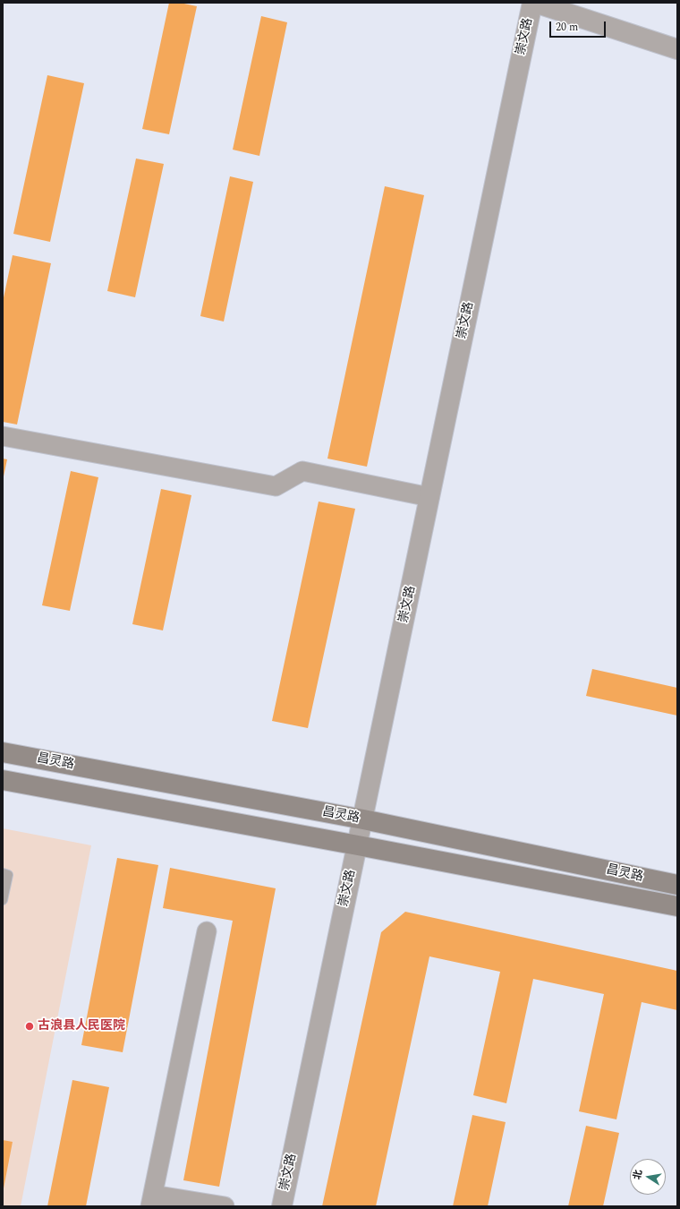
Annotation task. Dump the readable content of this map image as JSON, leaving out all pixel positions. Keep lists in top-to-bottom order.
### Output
{
  "streets": {
    "main road": ["昌灵路"],
    "street": ["崇文路"]
  },
  "crossings": [
    ["崇文路", "昌灵路"]
  ],
  "places": ["古浪县人民医院"],
  "scale_bar": "20 m",
  "north": "left"
}
